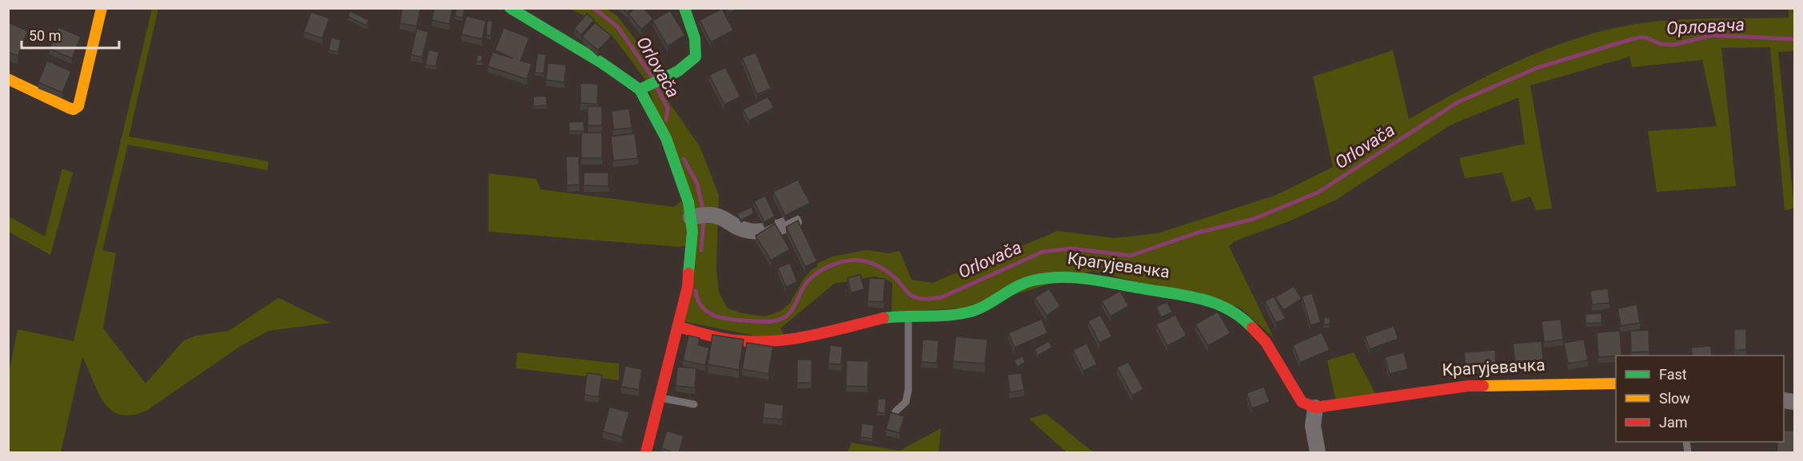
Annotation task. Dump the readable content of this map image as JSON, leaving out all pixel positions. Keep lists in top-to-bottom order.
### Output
{
  "streets": {
    "street": ["Крагујевачка"]
  },
  "water": ["Орловача", "Orlovača"],
  "legend": ["Fast", "Slow", "Jam"],
  "scale_bar": "50 m"
}
